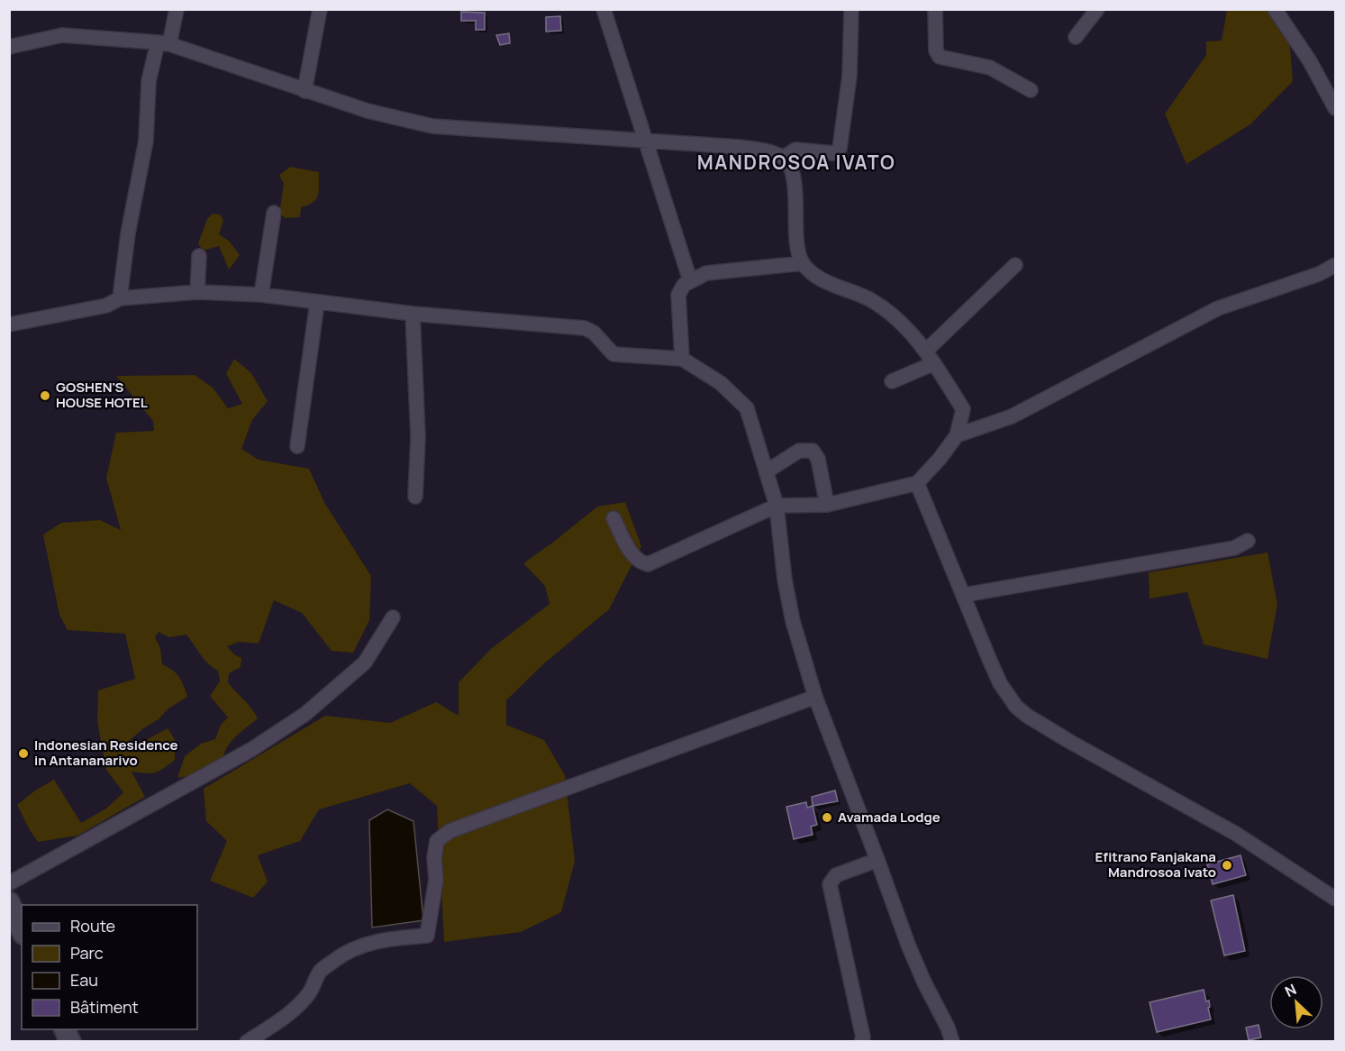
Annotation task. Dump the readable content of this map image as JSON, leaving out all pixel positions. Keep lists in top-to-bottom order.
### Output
{
  "districts": ["MANDROSOA IVATO"],
  "places": [
    "GOSHEN'S HOUSE HOTEL",
    "Indonesian Residence in Antananarivo",
    "Avamada Lodge",
    "Efitrano Fanjakana Mandrosoa Ivato"
  ],
  "legend": [
    "Route",
    "Parc",
    "Eau",
    "Bâtiment"
  ],
  "north": "top left"
}
